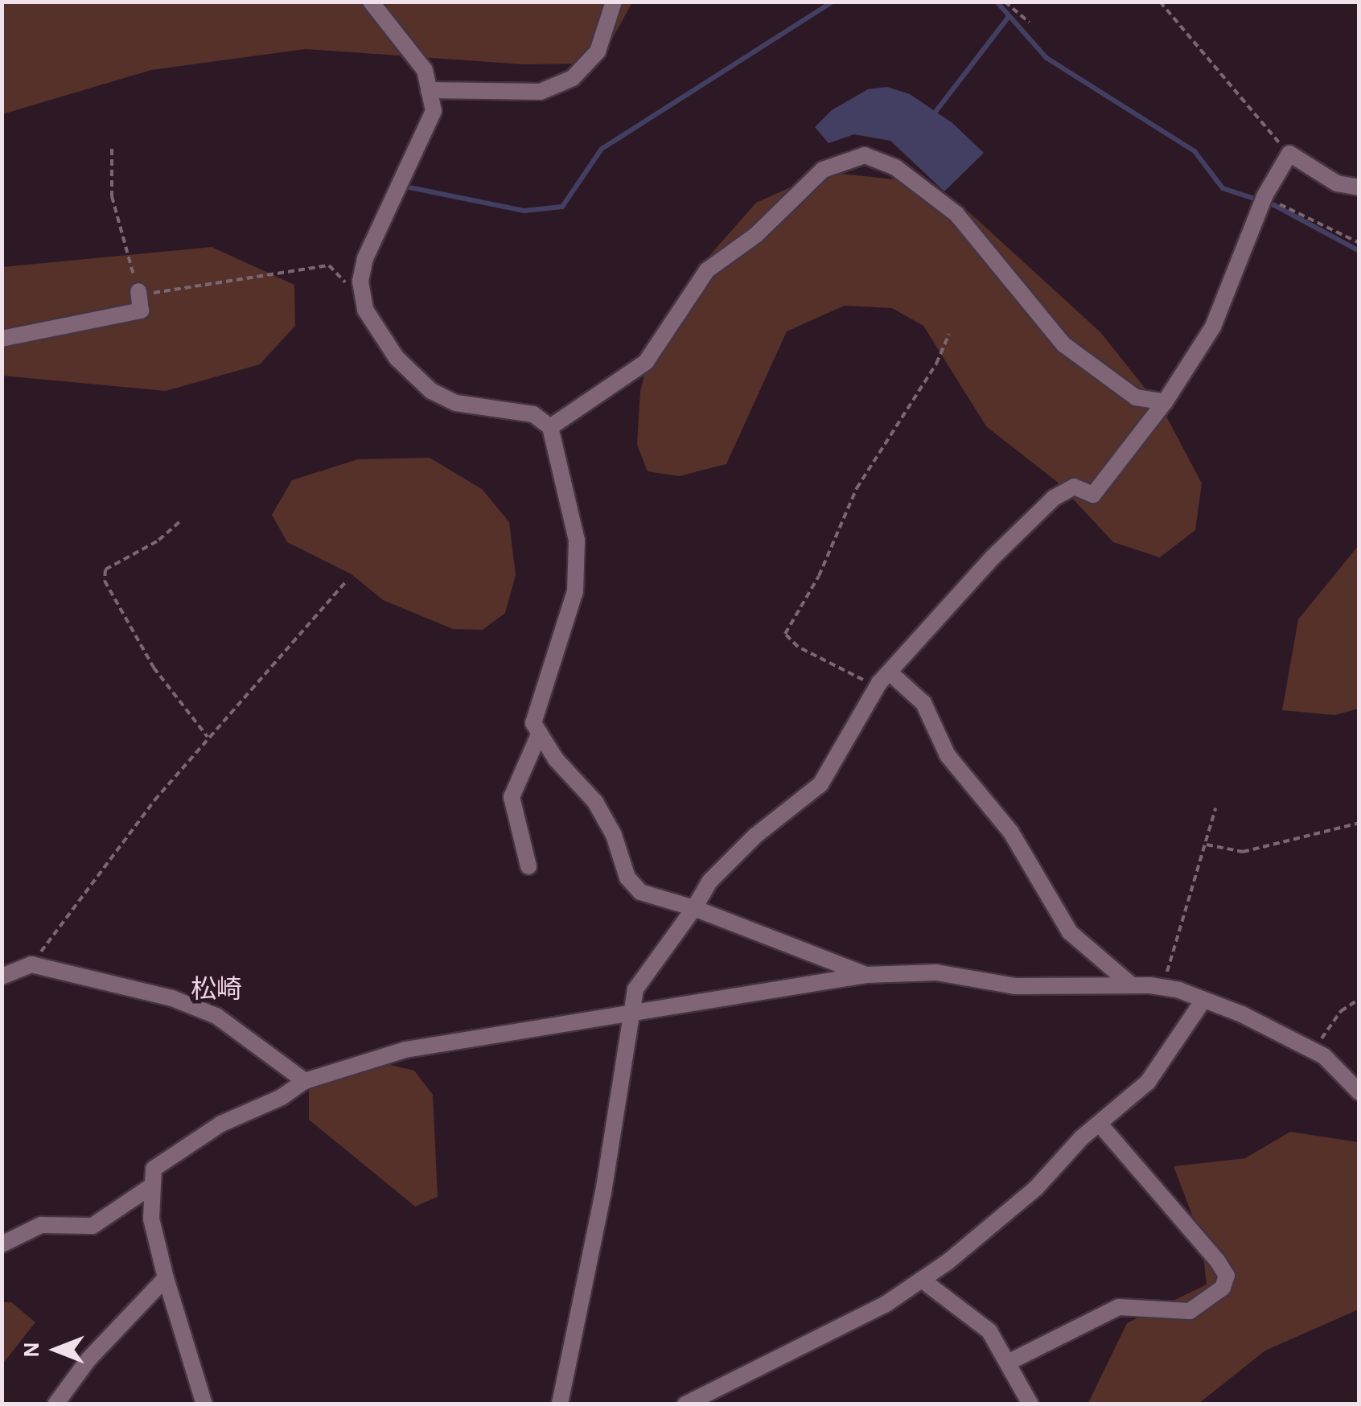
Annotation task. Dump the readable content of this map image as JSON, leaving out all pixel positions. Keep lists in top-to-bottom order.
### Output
{
  "districts": ["松崎"],
  "north": "left"
}
